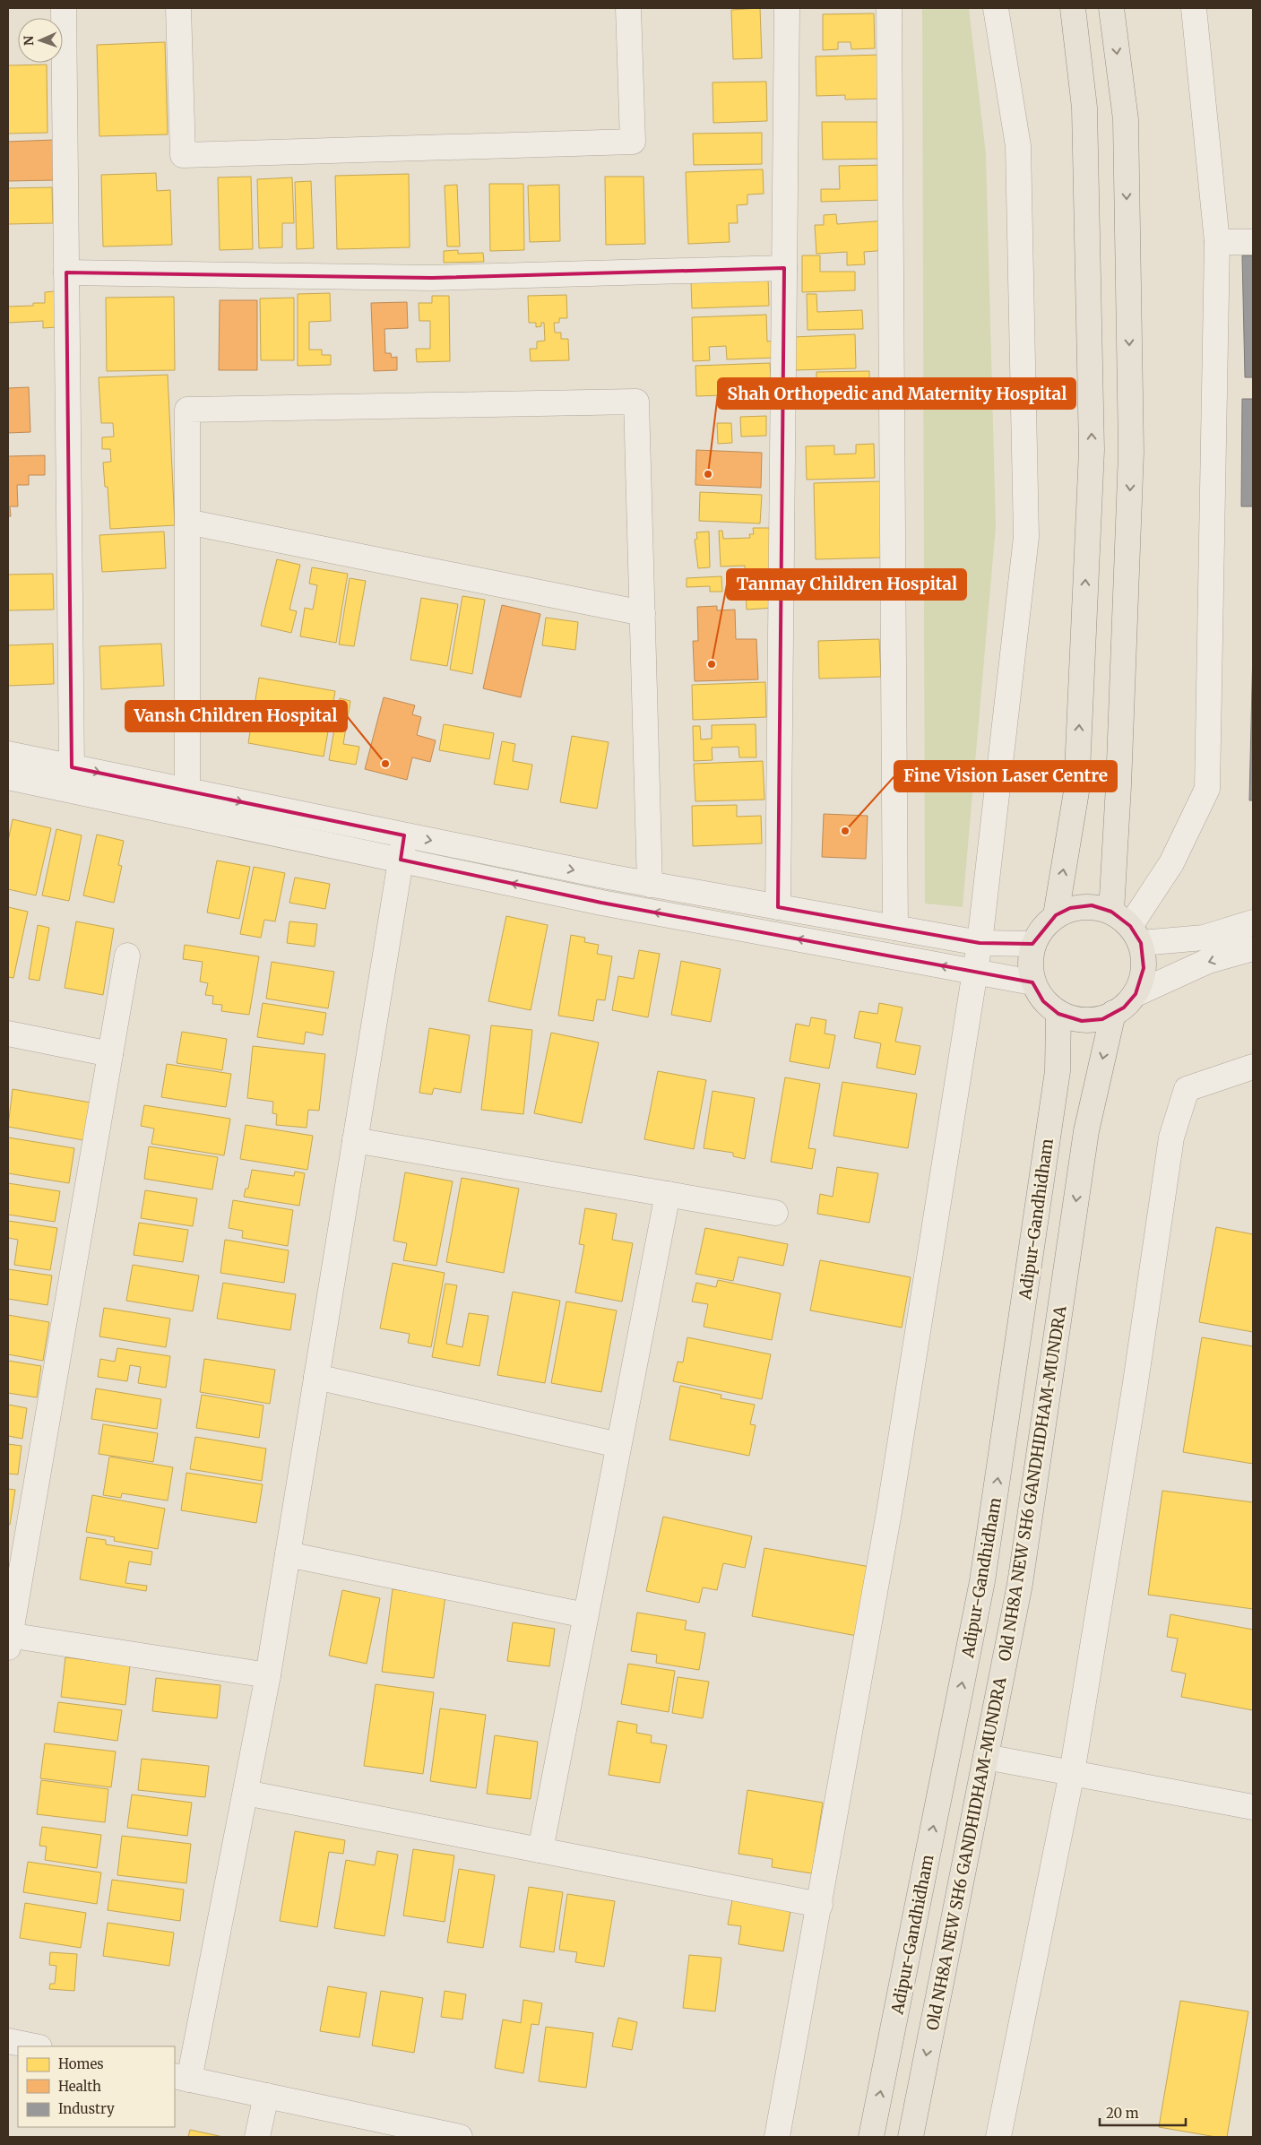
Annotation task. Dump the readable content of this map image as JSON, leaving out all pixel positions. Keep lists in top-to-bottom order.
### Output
{
  "streets": {
    "main road": ["Adipur-Gandhidham", "Old NH8A NEW SH6 GANDHIDHAM-MUNDRA"]
  },
  "crossings": [
    ["Adipur-Gandhidham", "Old NH8A NEW SH6 GANDHIDHAM-MUNDRA"]
  ],
  "one_way": ["Adipur-Gandhidham", "Old NH8A NEW SH6 GANDHIDHAM-MUNDRA"],
  "places": [
    "Shah Orthopedic and Maternity Hospital",
    "Tanmay Children Hospital",
    "Vansh Children Hospital",
    "Fine Vision Laser Centre"
  ],
  "legend": ["Homes", "Health", "Industry"],
  "scale_bar": "20 m",
  "north": "left"
}
